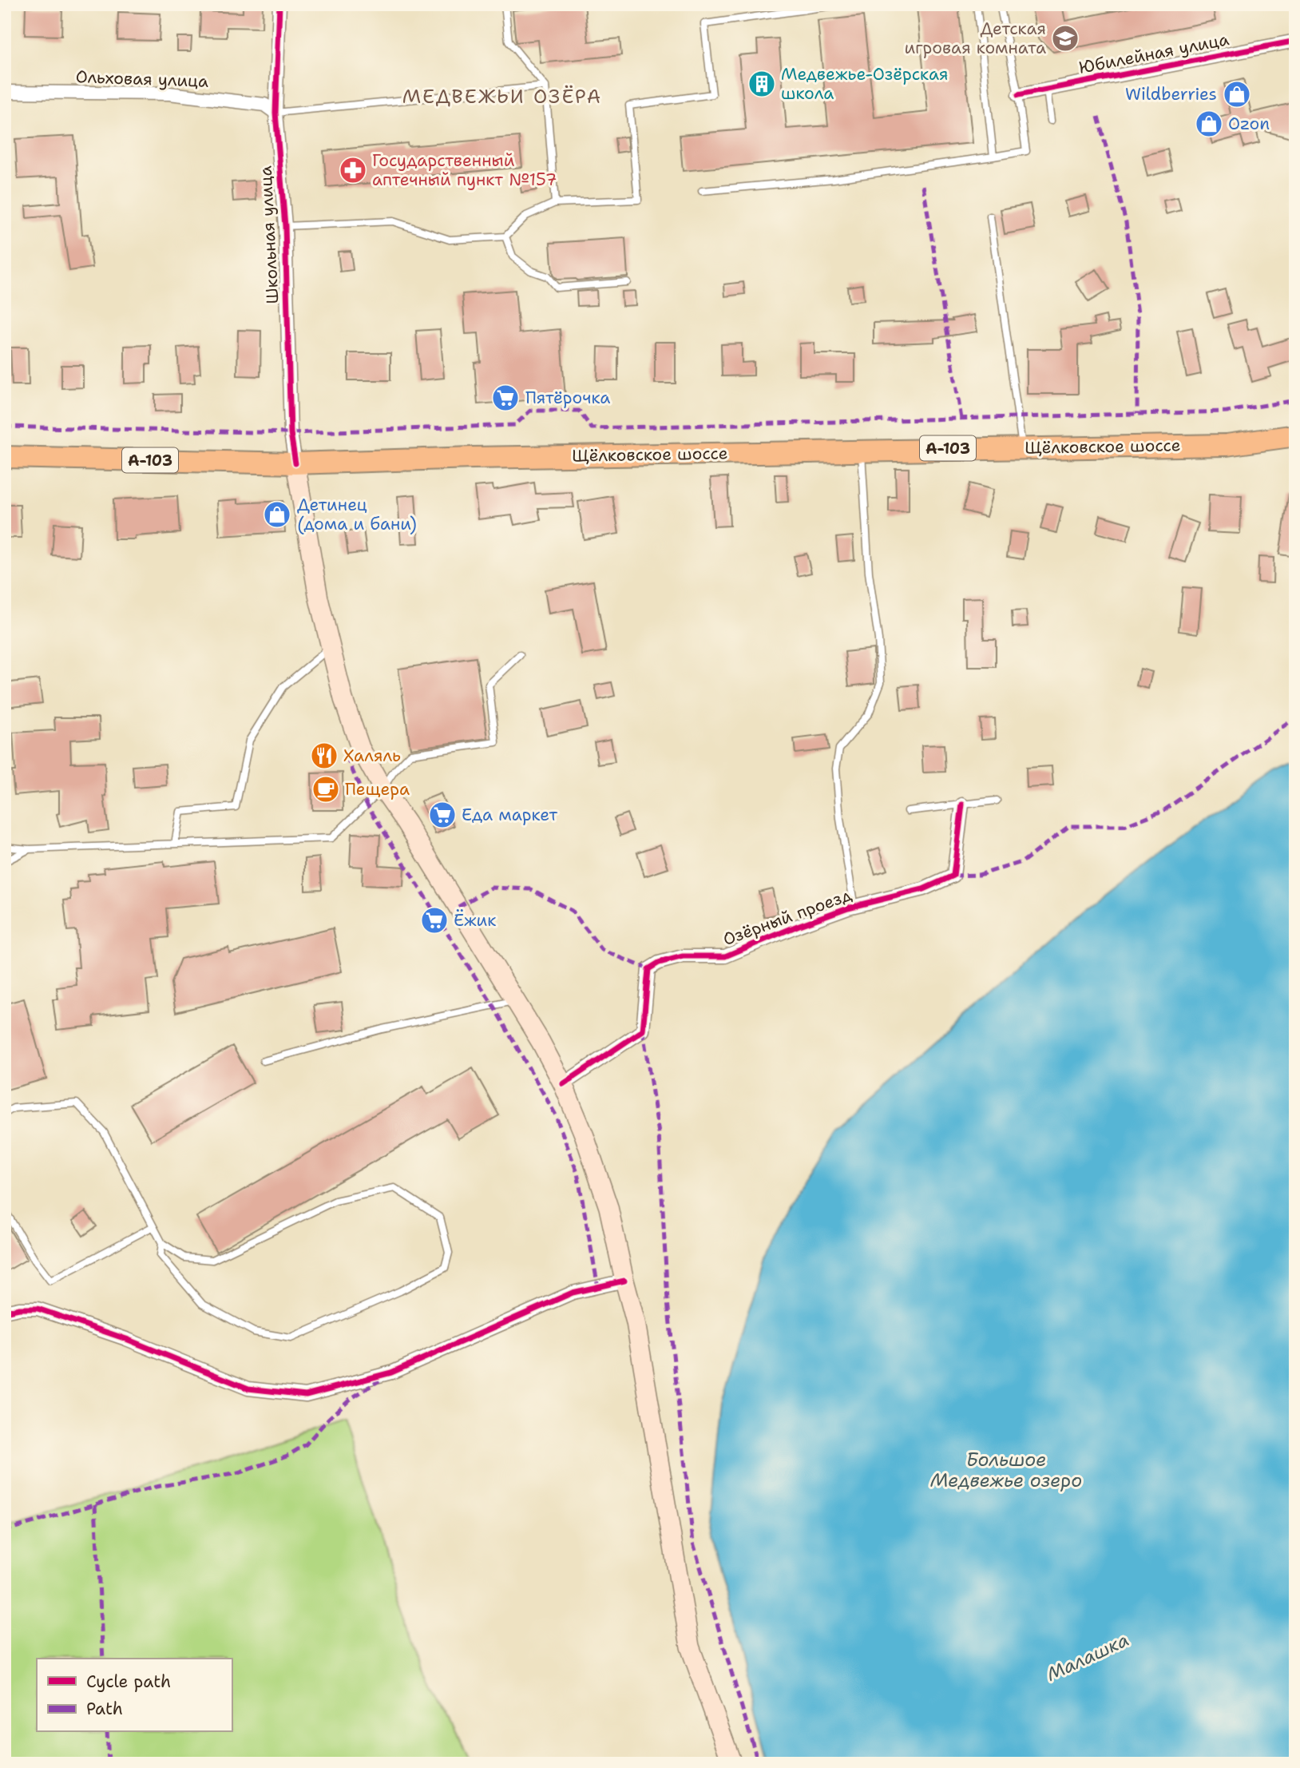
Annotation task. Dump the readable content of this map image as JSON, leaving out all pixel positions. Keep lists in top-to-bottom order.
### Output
{
  "streets": {
    "main road": ["Щёлковское шоссе", "А-103"],
    "street": [
      "Юбилейная улица",
      "Ольховая улица",
      "Школьная улица",
      "Озёрный проезд"
    ]
  },
  "crossings": [
    ["Ольховая улица", "Школьная улица"],
    ["Школьная улица", "Щёлковское шоссе"]
  ],
  "districts": ["МЕДВЕЖЬИ ОЗЁРА"],
  "water": ["Большое Медвежье озеро", "Малашка"],
  "places": {
    "school or university": ["Детская игровая комната"],
    "building": ["Медвежье-Озёрская школа"],
    "shop": ["Wildberries", "Ozon", "Детинец (дома и бани)"],
    "pharmacy": ["Государственный аптечный пункт №157"],
    "supermarket": ["Пятёрочка", "Еда маркет", "Ёжик"],
    "restaurant": ["Халяль"],
    "cafe": ["Пещера"]
  },
  "legend": ["Cycle path", "Path"]
}
